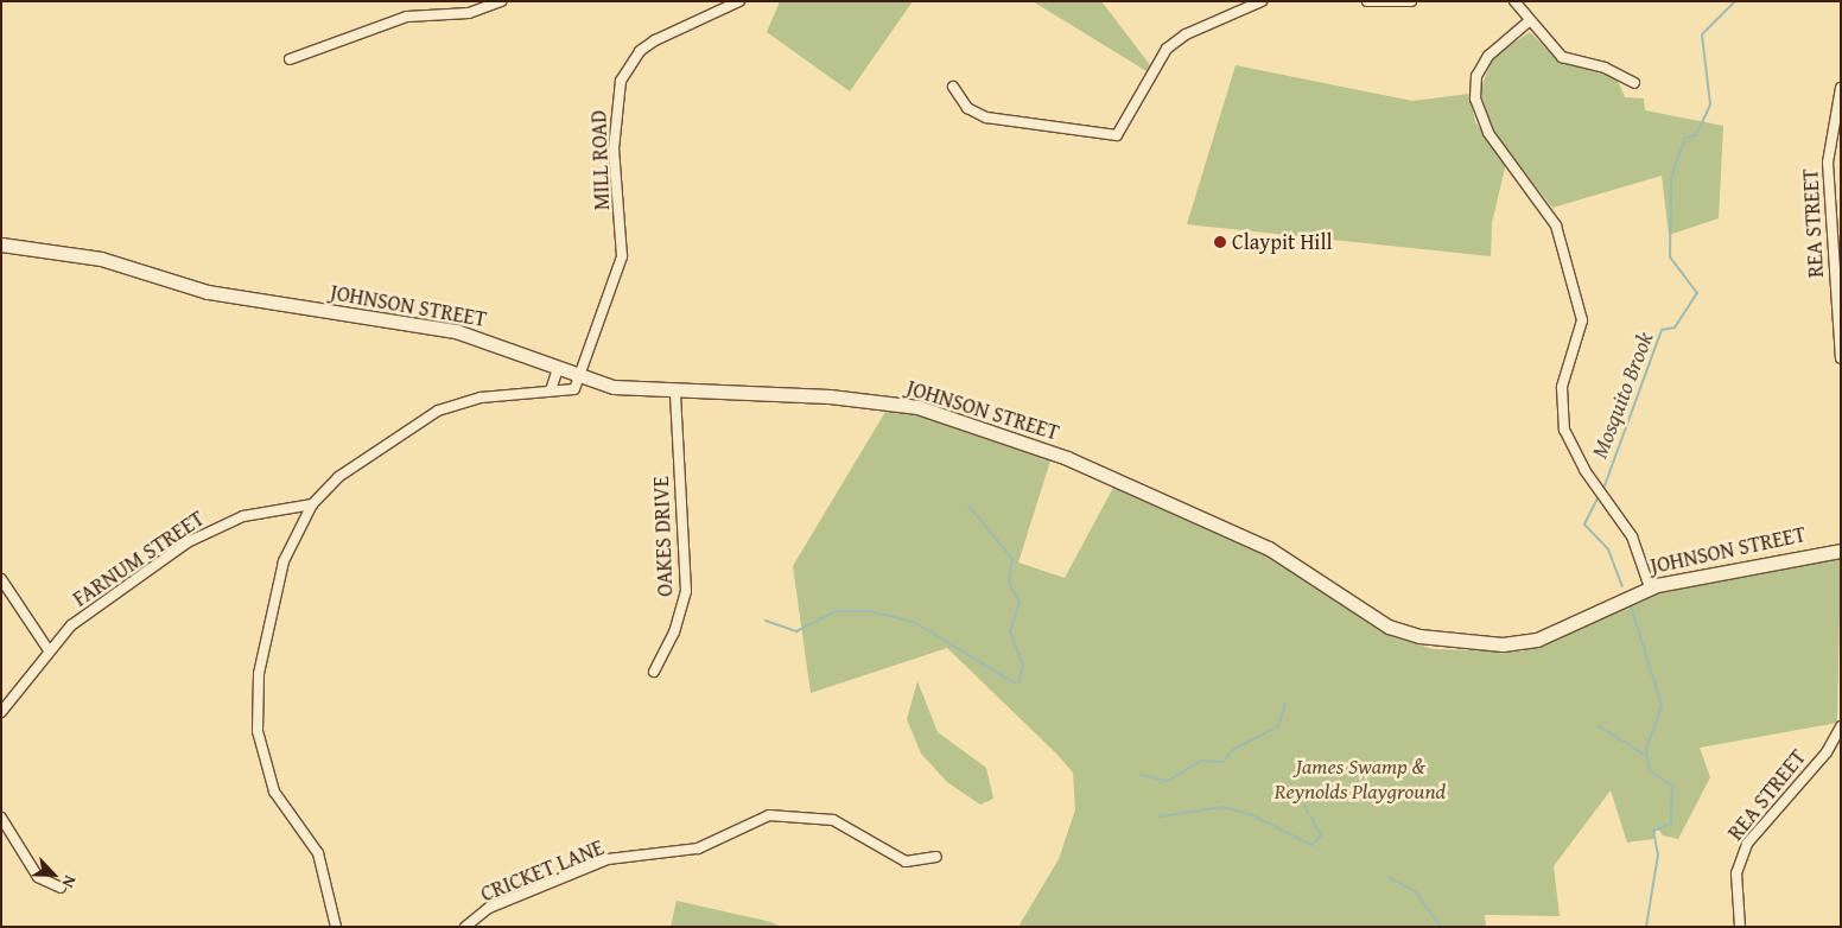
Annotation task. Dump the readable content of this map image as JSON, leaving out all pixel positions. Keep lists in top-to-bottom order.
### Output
{
  "streets": {
    "street": [
      "MILL ROAD",
      "REA STREET",
      "JOHNSON STREET",
      "OAKES DRIVE",
      "FARNUM STREET",
      "CRICKET LANE"
    ]
  },
  "crossings": [
    ["MILL ROAD", "JOHNSON STREET"],
    ["JOHNSON STREET", "OAKES DRIVE"]
  ],
  "water": ["Mosquito Brook"],
  "parks": ["James Swamp & Reynolds Playground"],
  "places": ["Claypit Hill"],
  "north": "bottom right"
}
